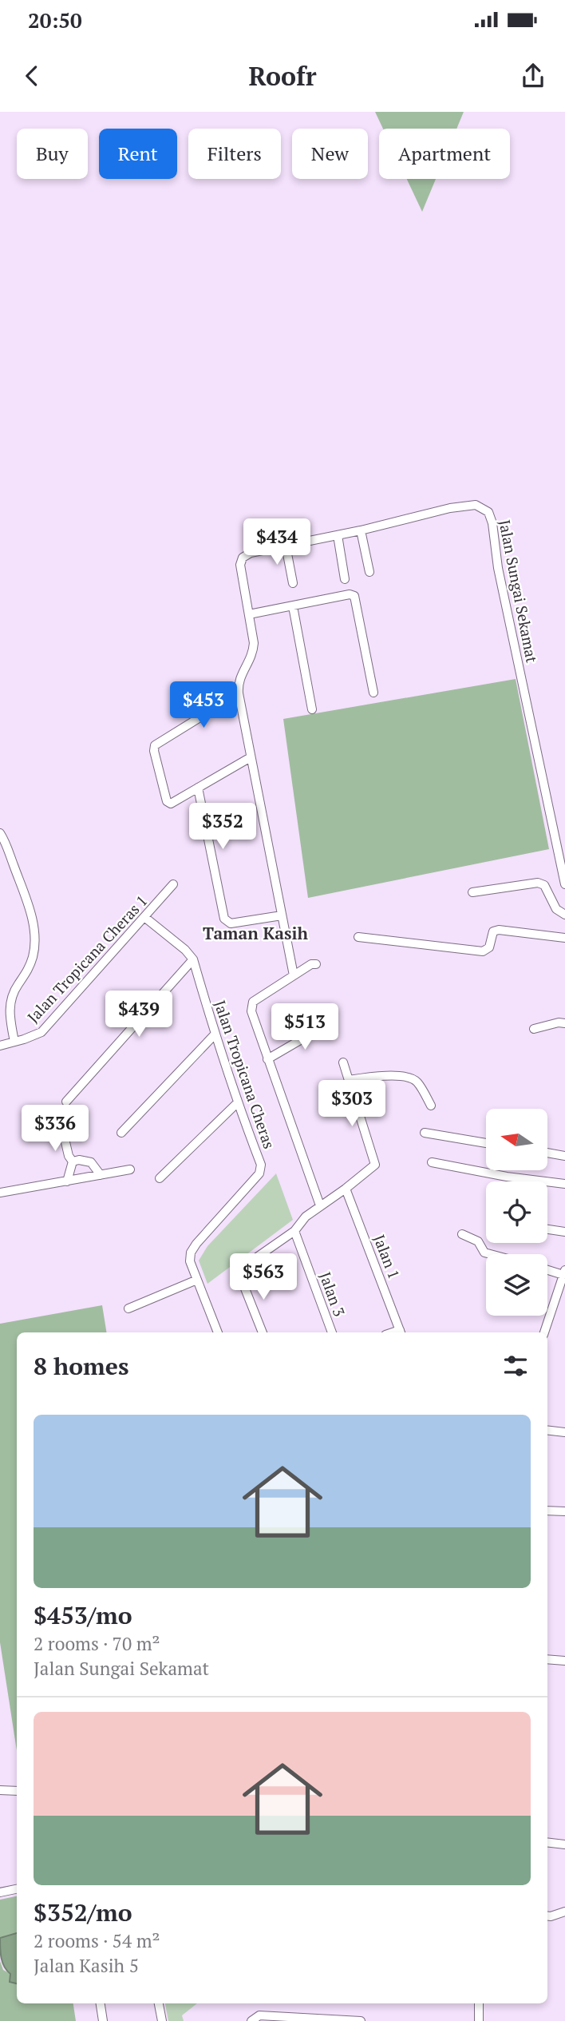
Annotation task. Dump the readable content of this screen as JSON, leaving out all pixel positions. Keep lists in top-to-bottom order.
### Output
{
  "streets": {
    "street": [
      "Jalan Sungai Sekamat",
      "Jalan Tropicana Cheras 1",
      "Jalan Tropicana Cheras",
      "Jalan 1",
      "Jalan 3"
    ]
  },
  "crossings": [
    ["Jalan Tropicana Cheras 1", "Jalan Tropicana Cheras"]
  ],
  "districts": ["Taman Kasih"],
  "north": "left",
  "page": {
    "status": "20:50",
    "header": "Roofr",
    "chip": [
      "Buy",
      "Rent",
      "Filters",
      "New",
      "Apartment"
    ],
    "price": [
      "$434",
      "$453",
      "$352",
      "$439",
      "$513",
      "$303",
      "$336",
      "$563"
    ],
    "heading": "8 homes",
    "list": [
      {
        "name": "$453/mo",
        "note": "2 rooms · 70 m² · Jalan Sungai Sekamat"
      },
      {
        "name": "$352/mo",
        "note": "2 rooms · 54 m² · Jalan Kasih 5"
      }
    ]
  }
}
